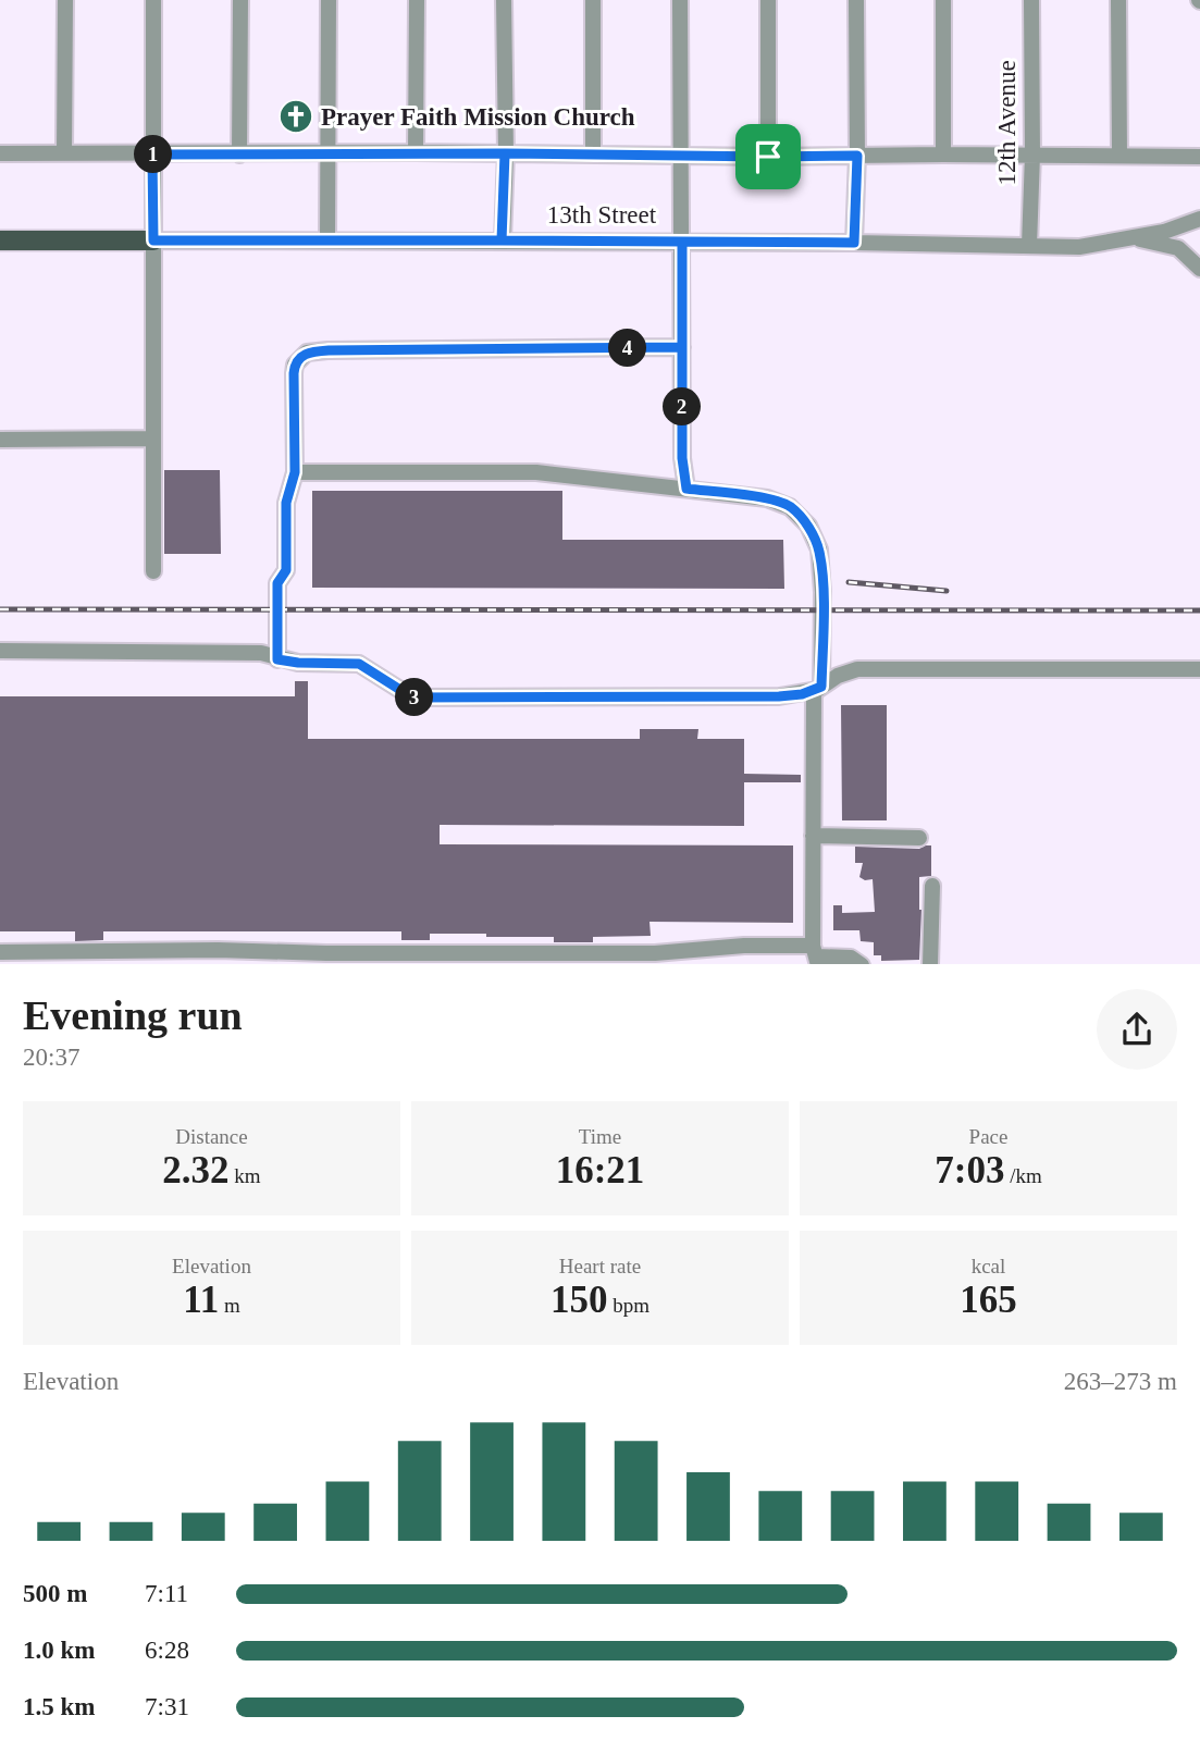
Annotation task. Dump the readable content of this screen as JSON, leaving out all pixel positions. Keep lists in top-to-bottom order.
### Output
{
  "streets": {
    "main road": ["13th Street"],
    "street": ["12th Avenue"]
  },
  "crossings": [
    ["12th Avenue", "13th Street"]
  ],
  "places": {
    "church": ["Prayer Faith Mission Church"]
  },
  "page": {
    "pins": [
      "1",
      "4",
      "2",
      "3"
    ],
    "heading": ["Evening run", "20:37"],
    "stats": [
      ["Distance", "2.32 km"],
      ["Time", "16:21"],
      ["Pace", "7:03 /km"],
      ["Elevation", "11 m"],
      ["Heart rate", "150 bpm"],
      ["kcal", "165"]
    ],
    "chart": ["Elevation", "263–273 m"],
    "list": [
      {
        "name": "500 m",
        "note": "7:11"
      },
      {
        "name": "1.0 km",
        "note": "6:28"
      },
      {
        "name": "1.5 km",
        "note": "7:31"
      }
    ]
  }
}
